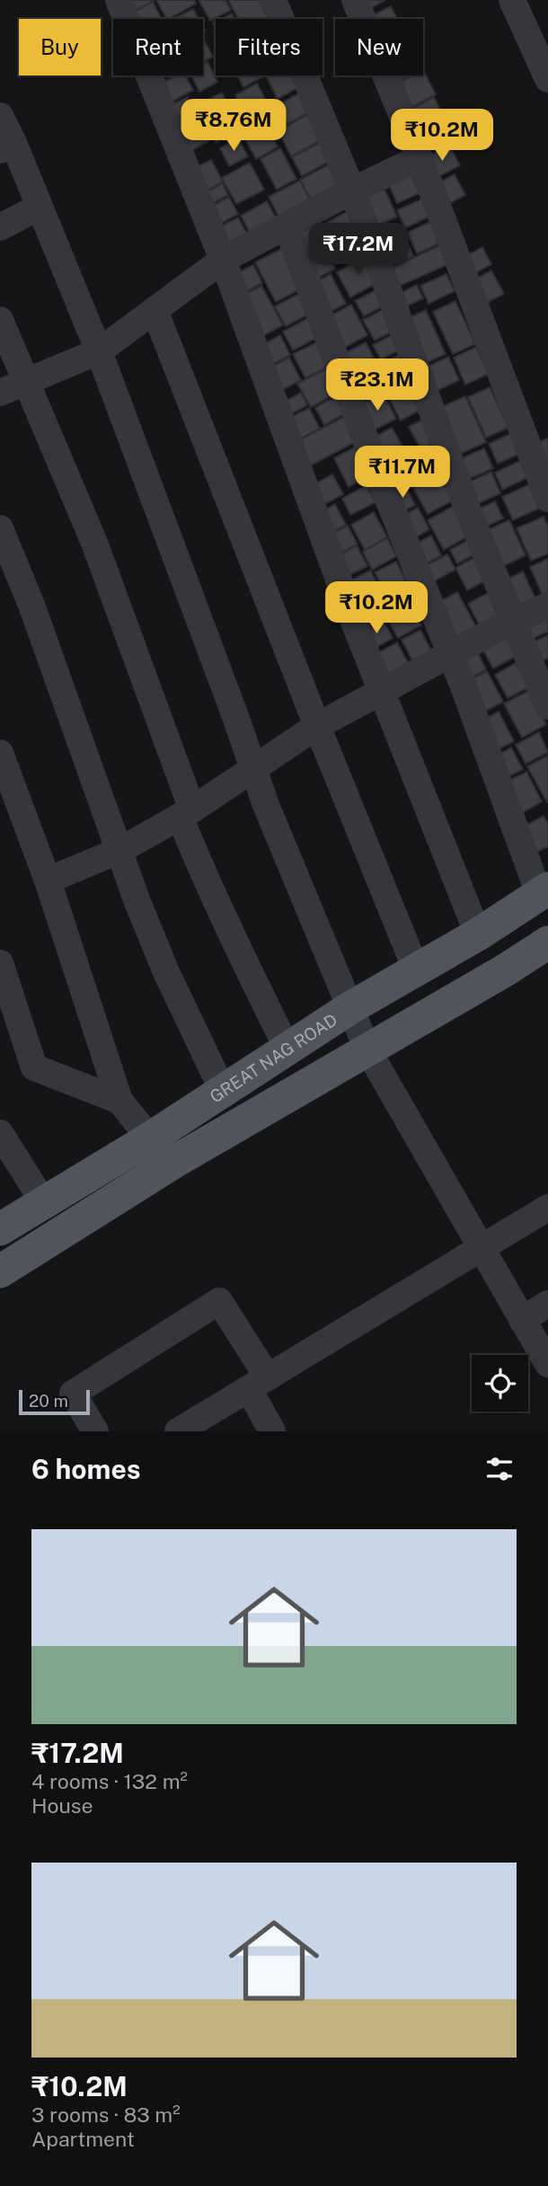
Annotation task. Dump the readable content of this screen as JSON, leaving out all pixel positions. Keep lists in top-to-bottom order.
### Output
{
  "streets": {
    "main road": ["GREAT NAG ROAD"]
  },
  "scale_bar": "20 m",
  "page": {
    "chip": [
      "Buy",
      "Rent",
      "Filters",
      "New"
    ],
    "price": [
      "₹8.76M",
      "₹10.2M",
      "₹17.2M",
      "₹23.1M",
      "₹11.7M",
      "₹10.2M"
    ],
    "scale": "20 m",
    "heading": "6 homes",
    "list": [
      {
        "name": "₹17.2M",
        "note": "4 rooms · 132 m² · House"
      },
      {
        "name": "₹10.2M",
        "note": "3 rooms · 83 m² · Apartment"
      }
    ]
  }
}
